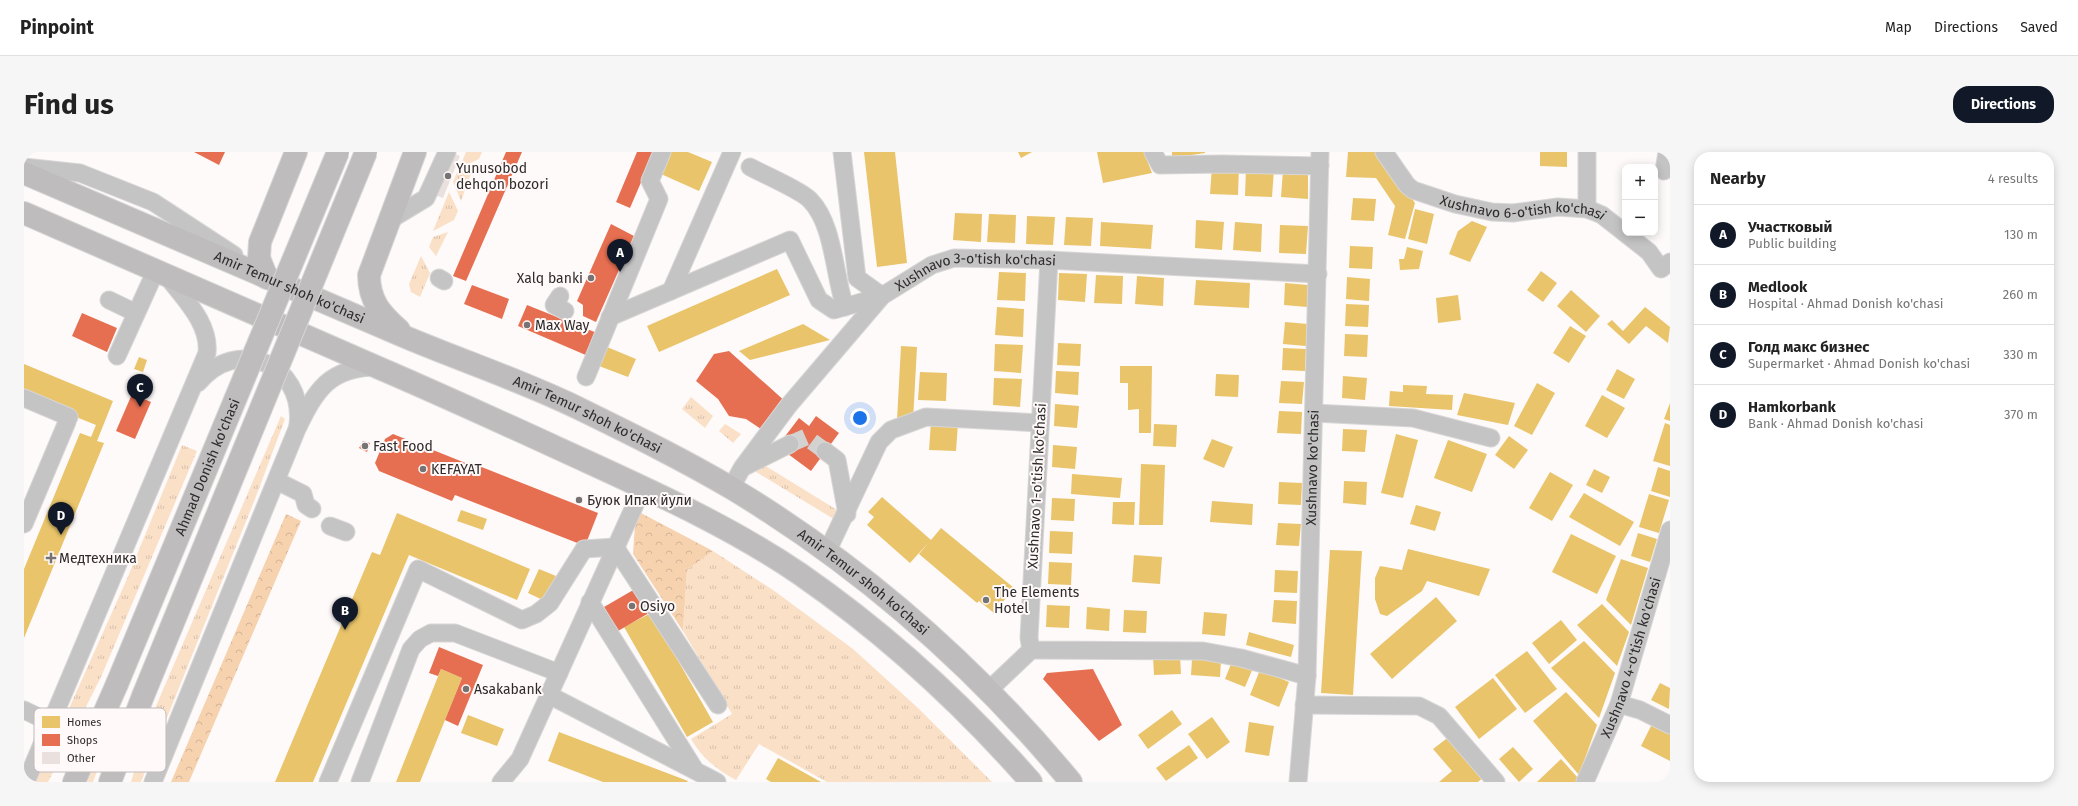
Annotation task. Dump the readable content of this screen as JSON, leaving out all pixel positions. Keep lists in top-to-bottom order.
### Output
{
  "streets": {
    "main road": ["Amir Temur shoh ko'chasi", "Ahmad Donish ko'chasi"],
    "street": [
      "Xushnavo 6-o'tish ko'chasi",
      "Xushnavo 3-o'tish ko'chasi",
      "Xushnavo ko'chasi",
      "Xushnavo 1-o'tish ko'chasi",
      "Xushnavo 4-o'tish ko'chasi"
    ]
  },
  "crossings": [
    ["Xushnavo 3-o'tish ko'chasi", "Amir Temur shoh ko'chasi"],
    ["Xushnavo 3-o'tish ko'chasi", "Xushnavo ko'chasi"],
    ["Xushnavo 3-o'tish ko'chasi", "Xushnavo 1-o'tish ko'chasi"]
  ],
  "places": {
    "other": [
      "Yunusobod dehqon bozori",
      "Xalq banki",
      "Max Way",
      "Fast Food",
      "KEFAYAT",
      "Буюк Ипак йули",
      "The Elements Hotel",
      "Osiyo",
      "Asakabank"
    ],
    "health": ["Медтехника"]
  },
  "legend": ["Homes", "Shops", "Other"],
  "page": {
    "header": "Pinpoint",
    "nav": ["Map", "Directions", "Saved"],
    "buttons": "Directions",
    "title": "Find us",
    "heading": ["Nearby", "4 results"],
    "map_buttons": ["+", "−"],
    "list": [
      {
        "mark": "A",
        "name": "Участковый",
        "note": "Public building",
        "value": "130 m"
      },
      {
        "mark": "B",
        "name": "Medlook",
        "note": "Hospital · Ahmad Donish ko'chasi",
        "value": "260 m"
      },
      {
        "mark": "C",
        "name": "Голд макс бизнес",
        "note": "Supermarket · Ahmad Donish ko'chasi",
        "value": "330 m"
      },
      {
        "mark": "D",
        "name": "Hamkorbank",
        "note": "Bank · Ahmad Donish ko'chasi",
        "value": "370 m"
      }
    ],
    "pins": [
      "A",
      "C",
      "D",
      "B"
    ]
  }
}
